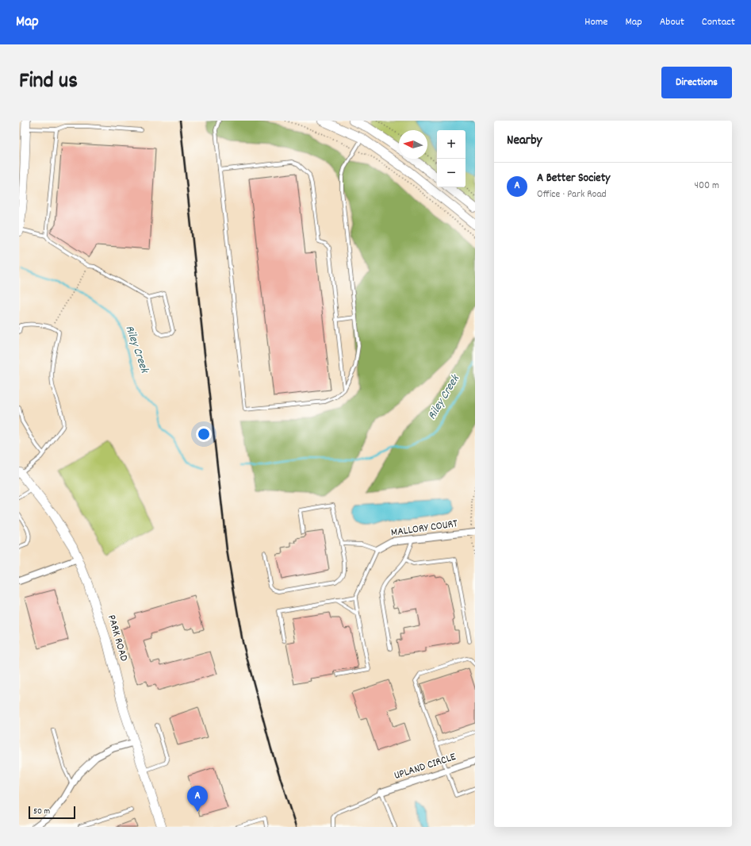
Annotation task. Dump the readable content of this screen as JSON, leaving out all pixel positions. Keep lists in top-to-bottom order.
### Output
{
  "streets": {
    "street": ["MALLORY COURT", "PARK ROAD", "UPLAND CIRCLE"]
  },
  "water": ["Riley Creek"],
  "scale_bar": "50 m",
  "north": "left",
  "page": {
    "header": "Map",
    "nav": [
      "Home",
      "Map",
      "About",
      "Contact"
    ],
    "title": "Find us",
    "buttons": "Directions",
    "heading": "Nearby",
    "map_buttons": ["+", "−"],
    "list": [
      {
        "mark": "A",
        "name": "A Better Society",
        "note": "Office · Park Road",
        "value": "400 m"
      }
    ],
    "pins": "A",
    "scale": "50 m"
  }
}
